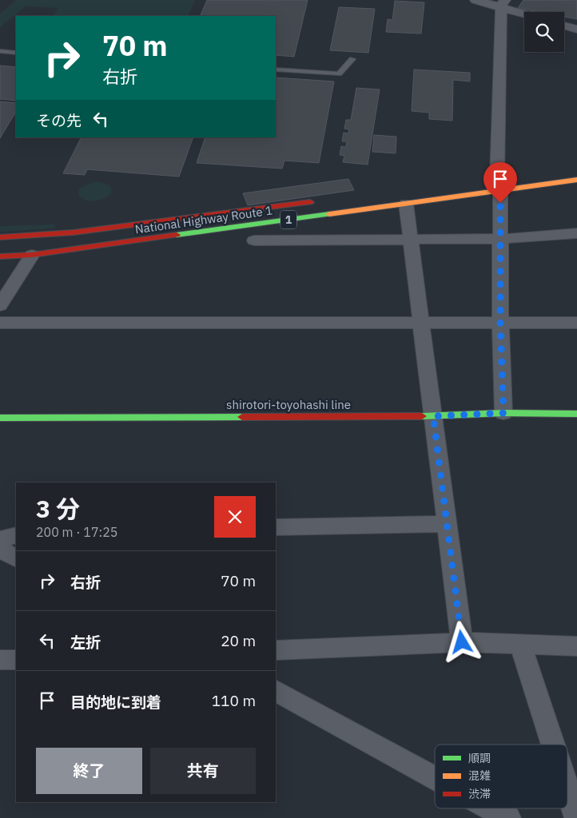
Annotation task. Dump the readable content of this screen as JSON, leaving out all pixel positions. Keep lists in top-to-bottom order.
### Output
{
  "streets": {
    "main road": ["National Highway Route 1", "1", "shirotori-toyohashi line"]
  },
  "legend": ["順調", "混雑", "渋滞"],
  "page": {
    "turn": ["70 m", "右折"],
    "then": "その先",
    "heading": ["3 分", "200 m · 17:25"],
    "list": [
      {
        "name": "右折",
        "value": "70 m"
      },
      {
        "name": "左折",
        "value": "20 m"
      },
      {
        "name": "目的地に到着",
        "value": "110 m"
      }
    ],
    "buttons": ["終了", "共有"]
  }
}
